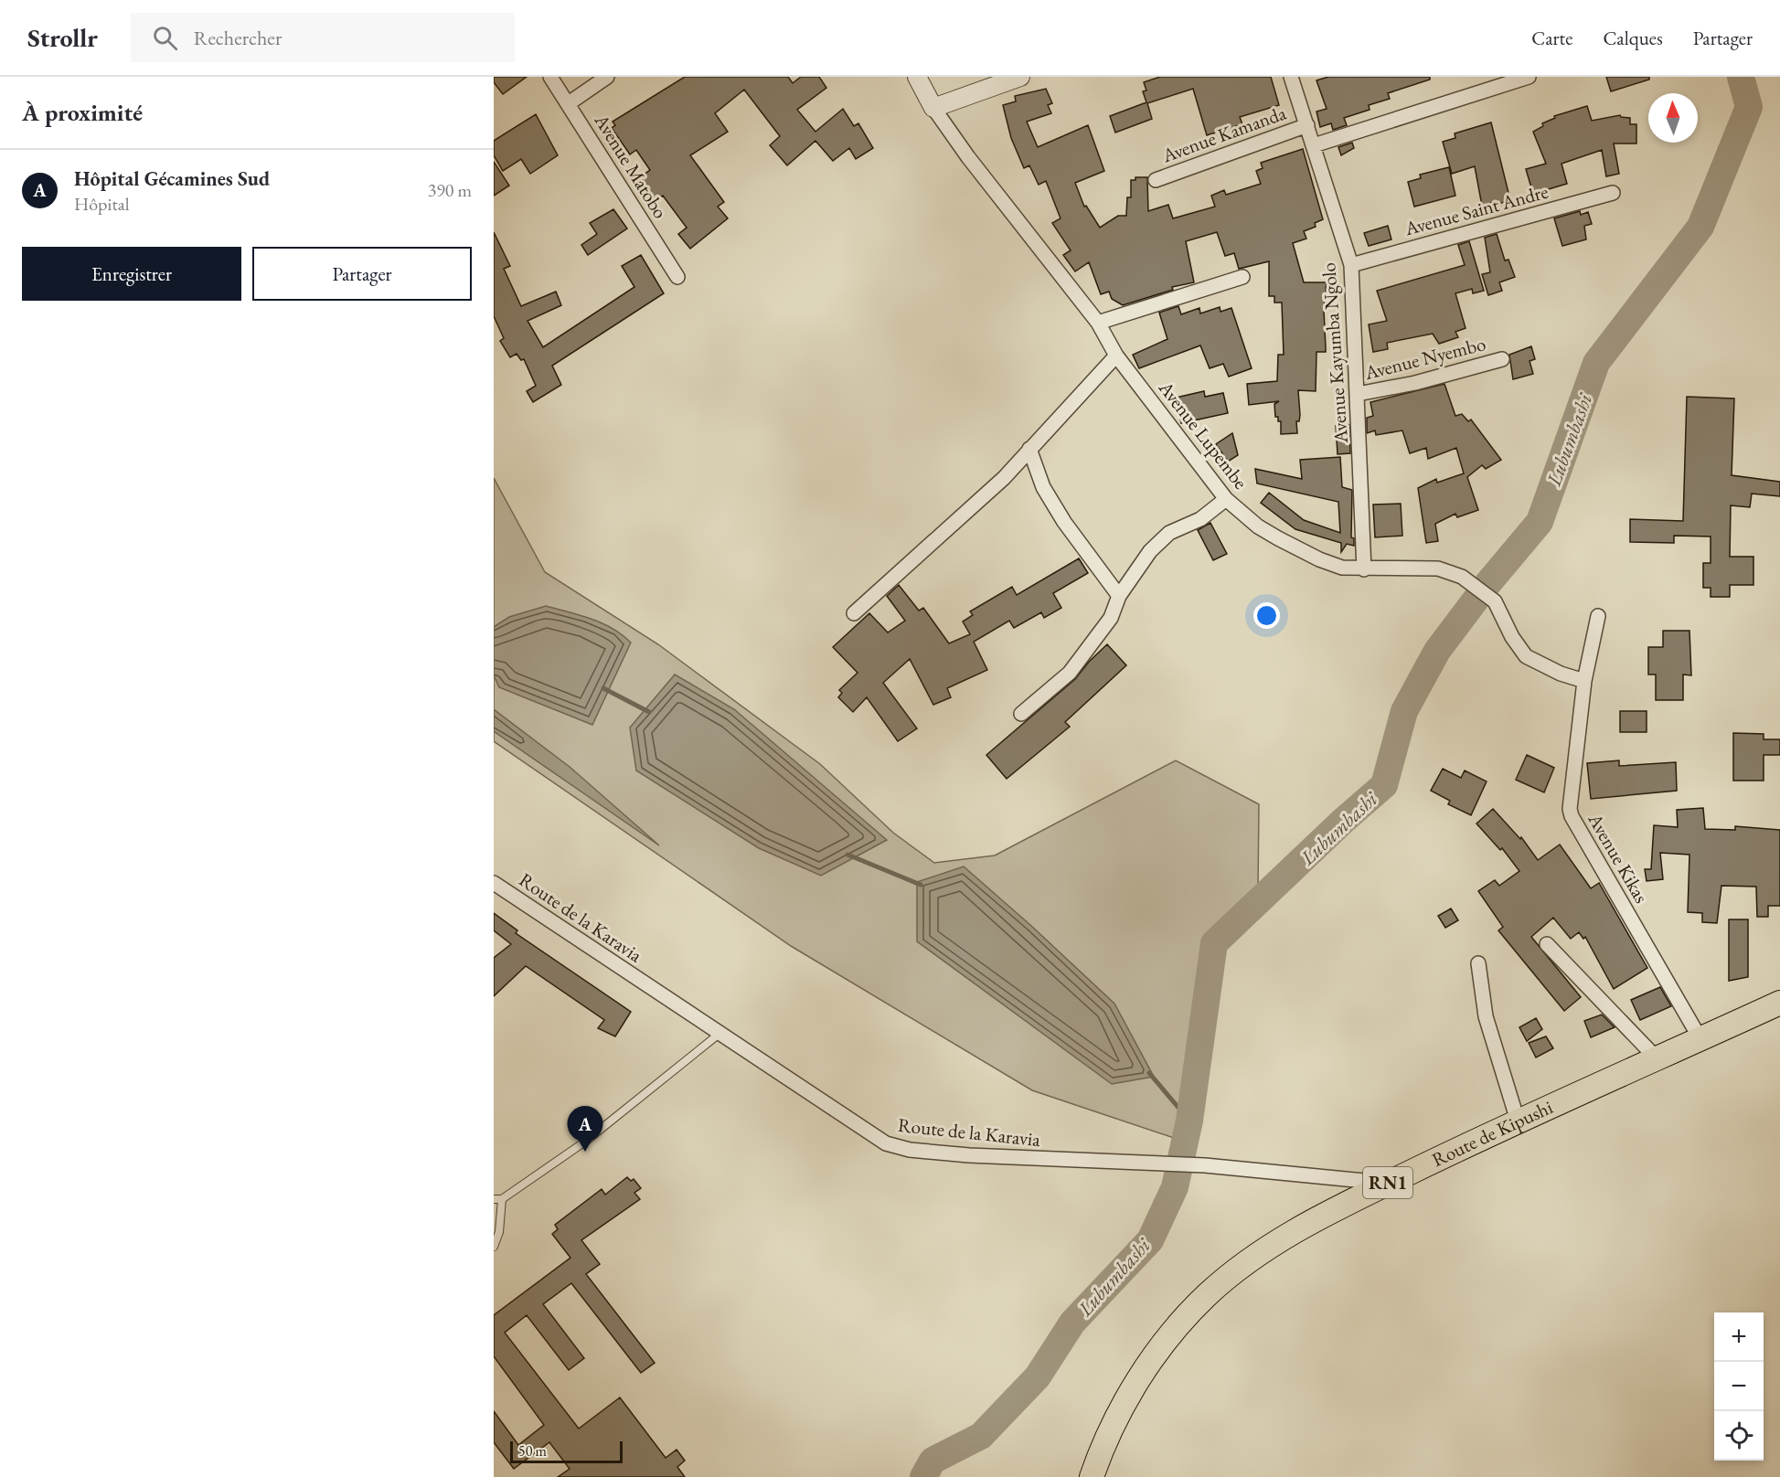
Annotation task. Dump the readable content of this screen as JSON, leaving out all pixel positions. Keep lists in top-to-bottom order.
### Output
{
  "streets": {
    "highway": ["Route de Kipushi", "RN1"],
    "street": [
      "Avenue Kamanda",
      "Avenue Matobo",
      "Avenue Saint Andre",
      "Avenue Kayumba Ngolo",
      "Avenue Nyembo",
      "Avenue Lupembe",
      "Avenue Kikas",
      "Route de la Karavia"
    ]
  },
  "crossings": [
    ["Avenue Kamanda", "Avenue Kayumba Ngolo"],
    ["Avenue Saint Andre", "Avenue Kayumba Ngolo"],
    ["Avenue Kayumba Ngolo", "Avenue Nyembo"],
    ["Avenue Kayumba Ngolo", "Avenue Lupembe"],
    ["Avenue Lupembe", "Avenue Kikas"],
    ["Avenue Kikas", "Route de Kipushi"],
    ["Route de la Karavia", "Route de Kipushi"]
  ],
  "water": ["Lubumbashi"],
  "scale_bar": "50 m",
  "north": "top",
  "page": {
    "header": "Strollr",
    "search": "Rechercher",
    "nav": ["Carte", "Calques", "Partager"],
    "heading": "À proximité",
    "list": [
      {
        "mark": "A",
        "name": "Hôpital Gécamines Sud",
        "note": "Hôpital",
        "value": "390 m"
      }
    ],
    "buttons": ["Enregistrer", "Partager"],
    "pins": "A",
    "map_buttons": ["+", "−"],
    "scale": "50 m"
  }
}
